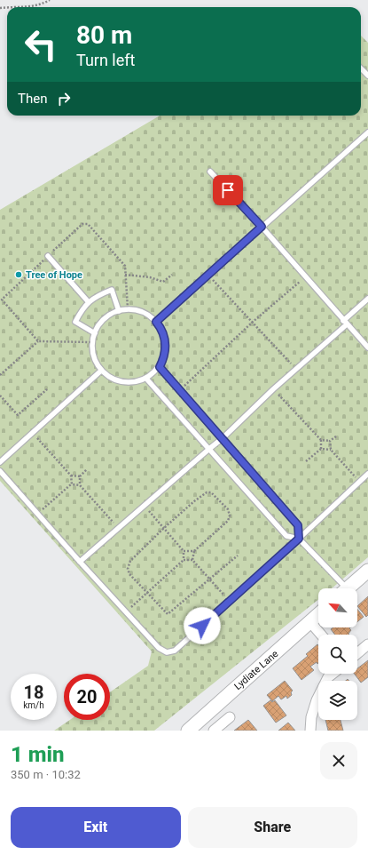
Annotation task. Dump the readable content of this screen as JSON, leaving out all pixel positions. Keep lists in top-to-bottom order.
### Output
{
  "streets": {
    "main road": ["Lydiate Lane"]
  },
  "places": ["Tree of Hope"],
  "north": "top left",
  "page": {
    "turn": ["80 m", "Turn left"],
    "then": "Then",
    "speed": "18 km/h",
    "limit": "20",
    "heading": ["1 min", "350 m · 10:32"],
    "buttons": ["Exit", "Share"]
  }
}
